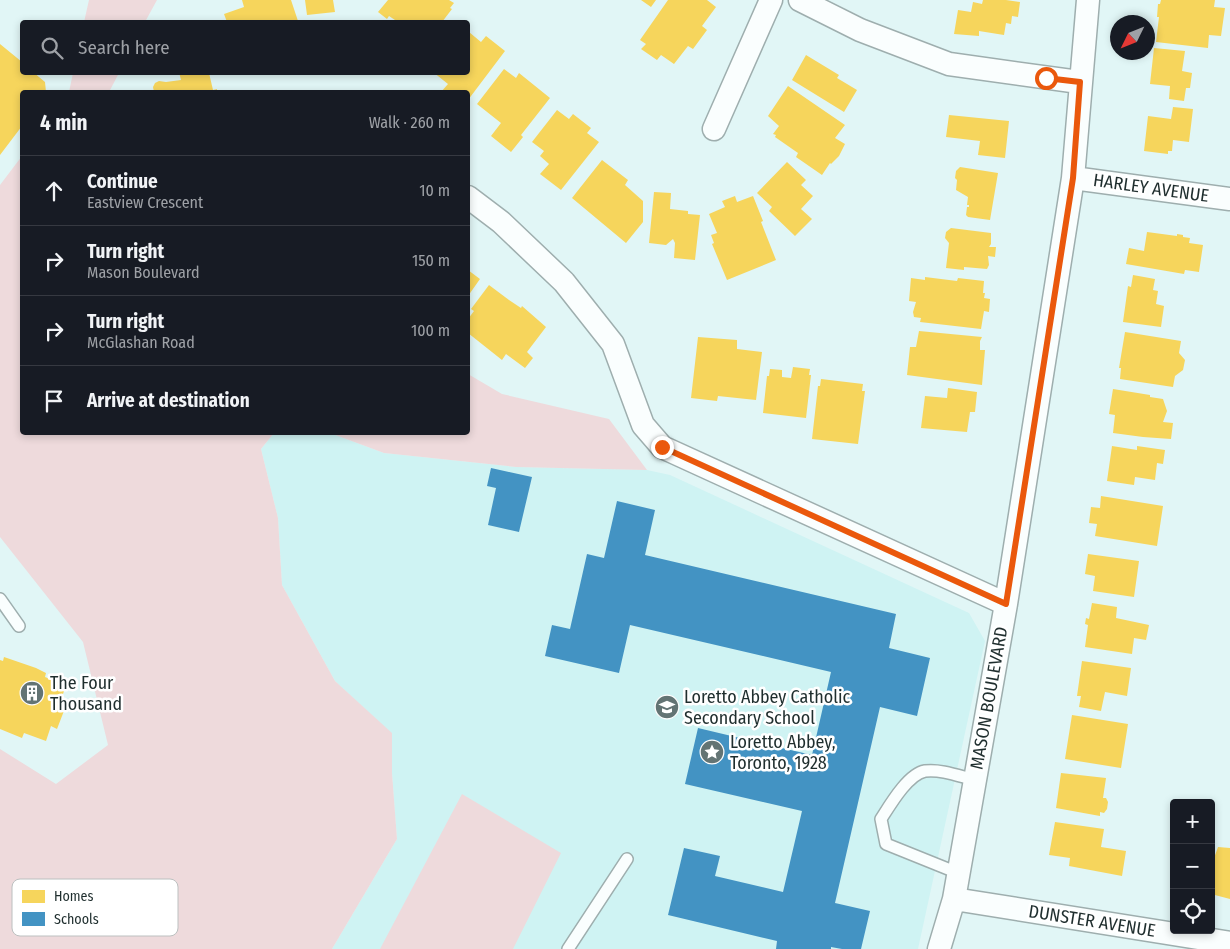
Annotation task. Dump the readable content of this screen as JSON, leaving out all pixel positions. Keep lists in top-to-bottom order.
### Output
{
  "streets": {
    "street": ["HARLEY AVENUE", "MASON BOULEVARD", "DUNSTER AVENUE"]
  },
  "crossings": [
    ["HARLEY AVENUE", "MASON BOULEVARD"],
    ["MASON BOULEVARD", "DUNSTER AVENUE"]
  ],
  "places": {
    "building": ["The Four Thousand"],
    "school or university": ["Loretto Abbey Catholic Secondary School"],
    "place": ["Loretto Abbey, Toronto, 1928"]
  },
  "legend": ["Homes", "Schools"],
  "north": "bottom left",
  "page": {
    "search": "Search here",
    "heading": ["4 min", "Walk · 260 m"],
    "list": [
      ["Continue", "Eastview Crescent", "10 m"],
      ["Turn right", "Mason Boulevard", "150 m"],
      ["Turn right", "McGlashan Road", "100 m"],
      "Arrive at destination"
    ],
    "map_buttons": ["+", "−"]
  }
}
